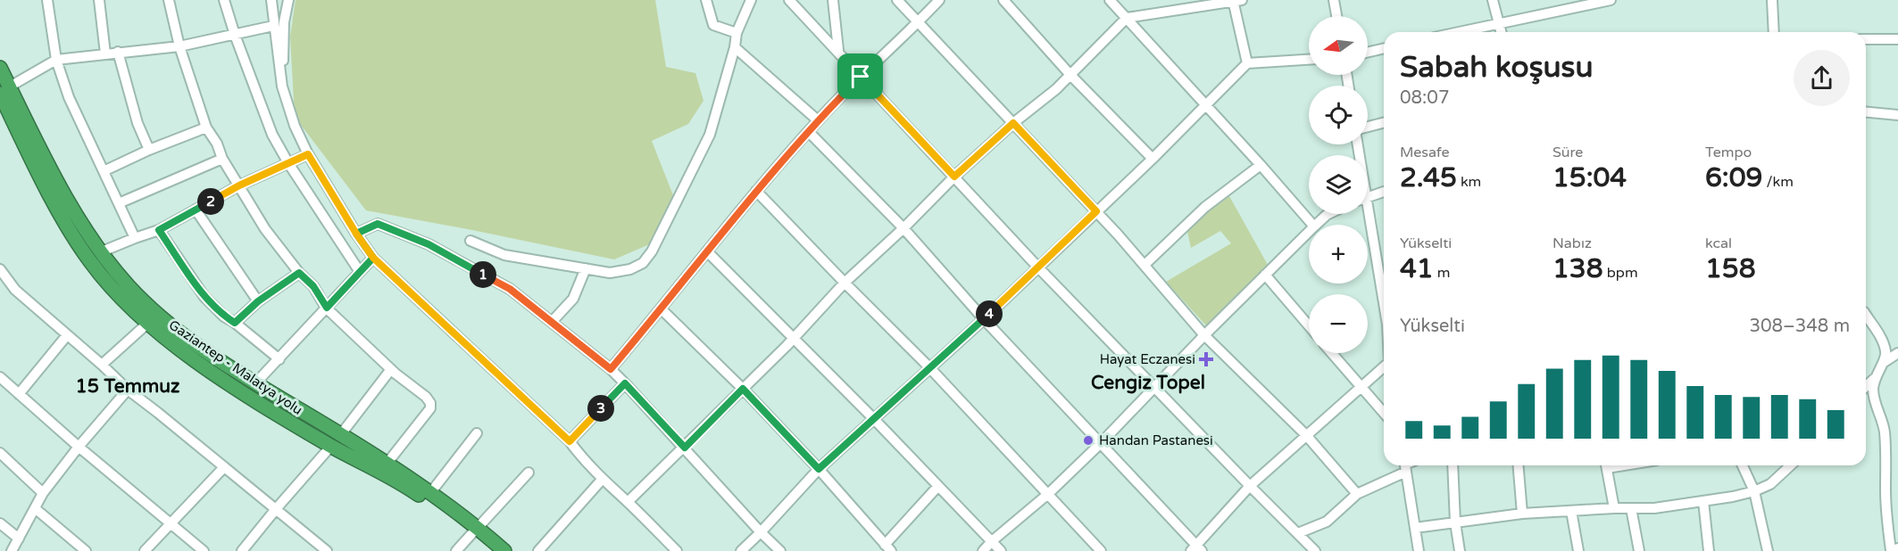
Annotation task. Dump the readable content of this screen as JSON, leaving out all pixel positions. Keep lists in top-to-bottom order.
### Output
{
  "streets": {
    "highway": ["Gaziantep - Malatya yolu"]
  },
  "districts": ["Cengiz Topel", "15 Temmuz"],
  "places": {
    "health": ["Hayat Eczanesi"],
    "other": ["Handan Pastanesi"]
  },
  "north": "left",
  "page": {
    "map_buttons": ["+", "−"],
    "heading": ["Sabah koşusu", "08:07"],
    "stats": [
      ["Mesafe", "2.45 km"],
      ["Süre", "15:04"],
      ["Tempo", "6:09 /km"],
      ["Yükselti", "41 m"],
      ["Nabız", "138 bpm"],
      ["kcal", "158"]
    ],
    "pins": [
      "2",
      "1",
      "4",
      "3"
    ],
    "chart": ["Yükselti", "308–348 m"]
  }
}
